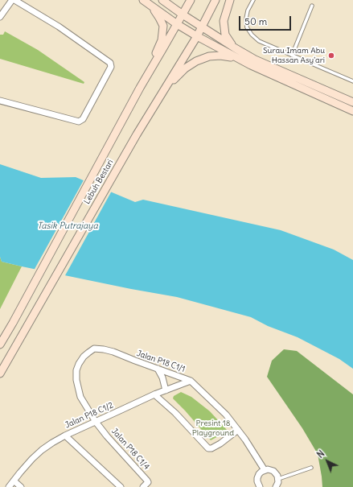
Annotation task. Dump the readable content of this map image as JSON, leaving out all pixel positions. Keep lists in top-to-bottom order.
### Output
{
  "streets": {
    "main road": ["Lebuh Bestari"],
    "street": ["Jalan P18 C1/1", "Jalan P18 C1/2", "Jalan P18 C1/4"]
  },
  "crossings": [
    ["Jalan P18 C1/1", "Jalan P18 C1/2"],
    ["Jalan P18 C1/1", "Jalan P18 C1/4"],
    ["Jalan P18 C1/2", "Jalan P18 C1/4"]
  ],
  "water": ["Tasik Putrajaya"],
  "parks": ["Presint 18 Playground"],
  "places": ["Surau Imam Abu Hassan Asy'ari"],
  "scale_bar": "50 m",
  "north": "top left"
}
